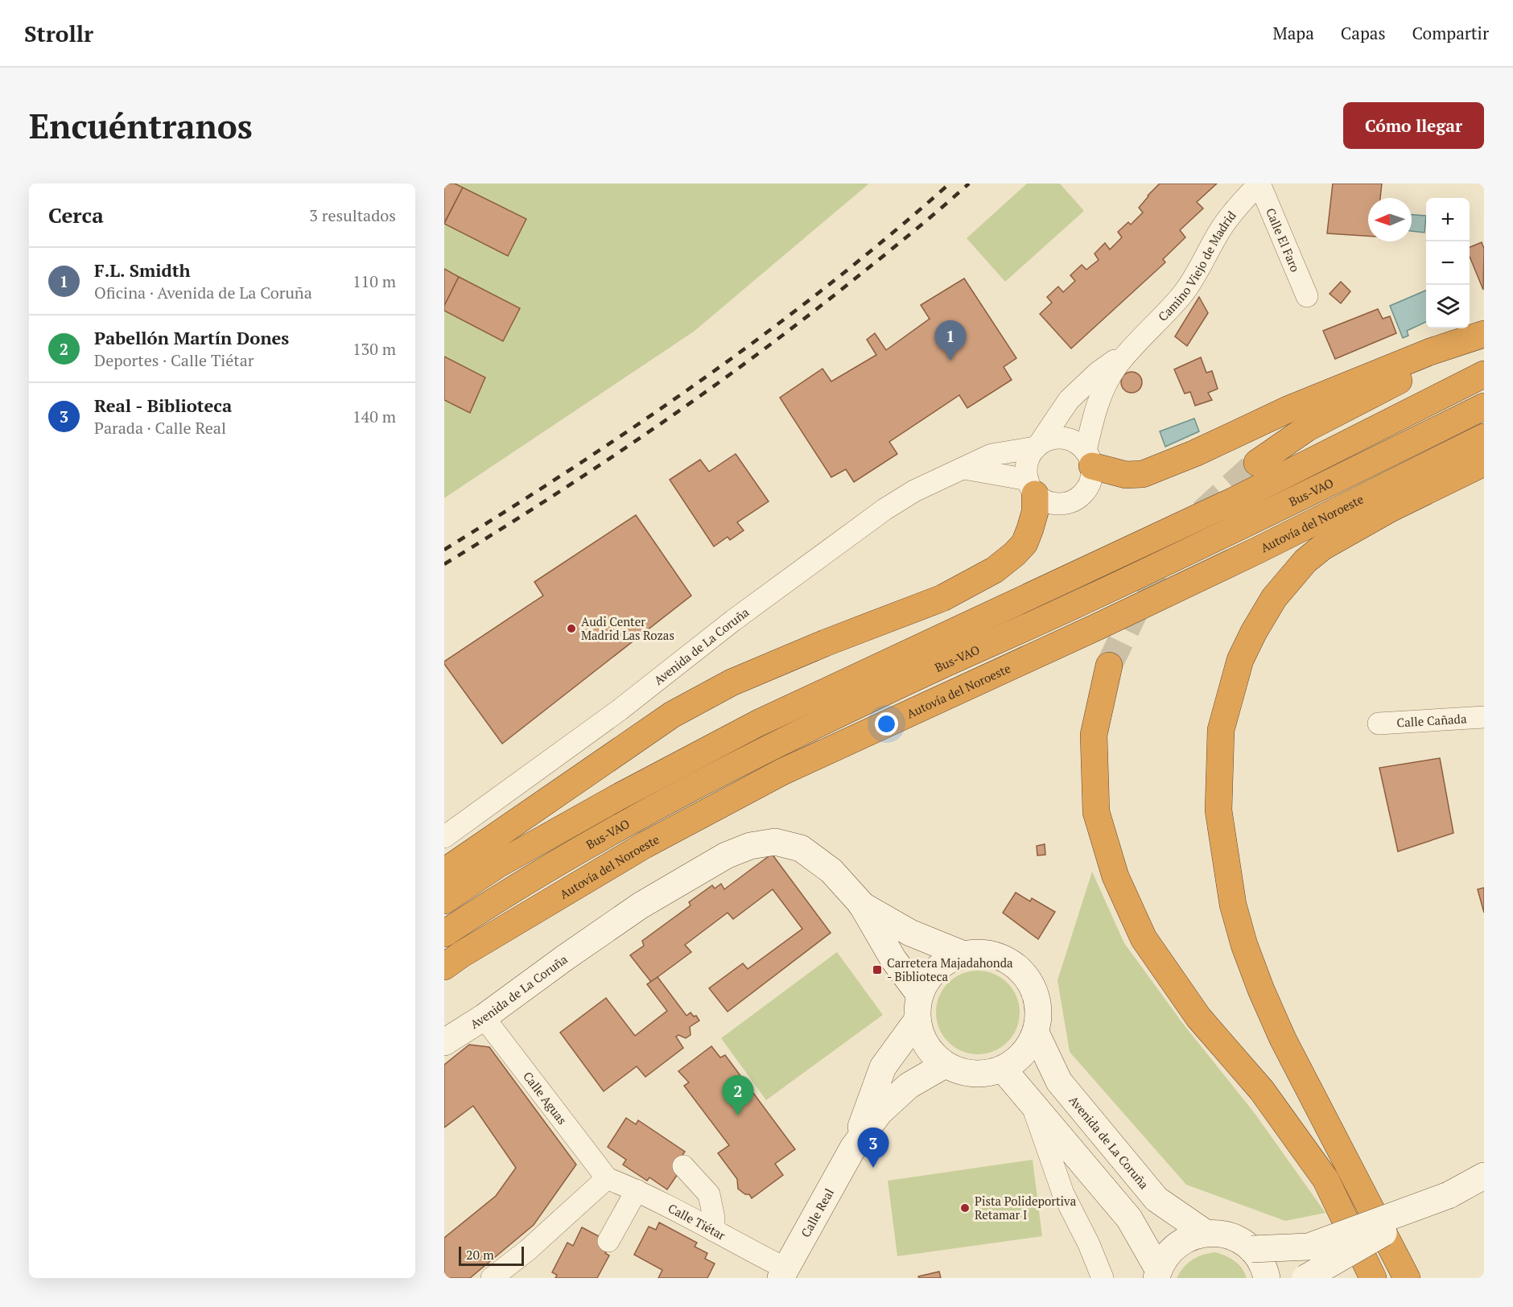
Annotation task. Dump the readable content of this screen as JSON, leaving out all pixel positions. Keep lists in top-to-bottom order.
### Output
{
  "streets": {
    "highway": ["Bus-VAO", "Autovía del Noroeste"],
    "street": [
      "Calle El Faro",
      "Camino Viejo de Madrid",
      "Avenida de La Coruña",
      "Calle Cañada",
      "Calle Aguas",
      "Calle Real",
      "Calle Tiétar"
    ]
  },
  "crossings": [
    ["Calle El Faro", "Camino Viejo de Madrid"],
    ["Camino Viejo de Madrid", "Avenida de La Coruña"],
    ["Avenida de La Coruña", "Calle Aguas"],
    ["Avenida de La Coruña", "Calle Real"],
    ["Calle Aguas", "Calle Tiétar"],
    ["Calle Real", "Calle Tiétar"]
  ],
  "places": {
    "other": ["Audi Center Madrid Las Rozas", "Pista Polideportiva Retamar I"],
    "transit": ["Carretera Majadahonda - Biblioteca"]
  },
  "scale_bar": "20 m",
  "north": "left",
  "page": {
    "header": "Strollr",
    "nav": ["Mapa", "Capas", "Compartir"],
    "buttons": "Cómo llegar",
    "title": "Encuéntranos",
    "heading": ["Cerca", "3 resultados"],
    "map_buttons": ["+", "−"],
    "list": [
      {
        "mark": "1",
        "name": "F.L. Smidth",
        "note": "Oficina · Avenida de La Coruña",
        "value": "110 m"
      },
      {
        "mark": "2",
        "name": "Pabellón Martín Dones",
        "note": "Deportes · Calle Tiétar",
        "value": "130 m"
      },
      {
        "mark": "3",
        "name": "Real - Biblioteca",
        "note": "Parada · Calle Real",
        "value": "140 m"
      }
    ],
    "pins": ["1", "2", "3"],
    "scale": "20 m"
  }
}
